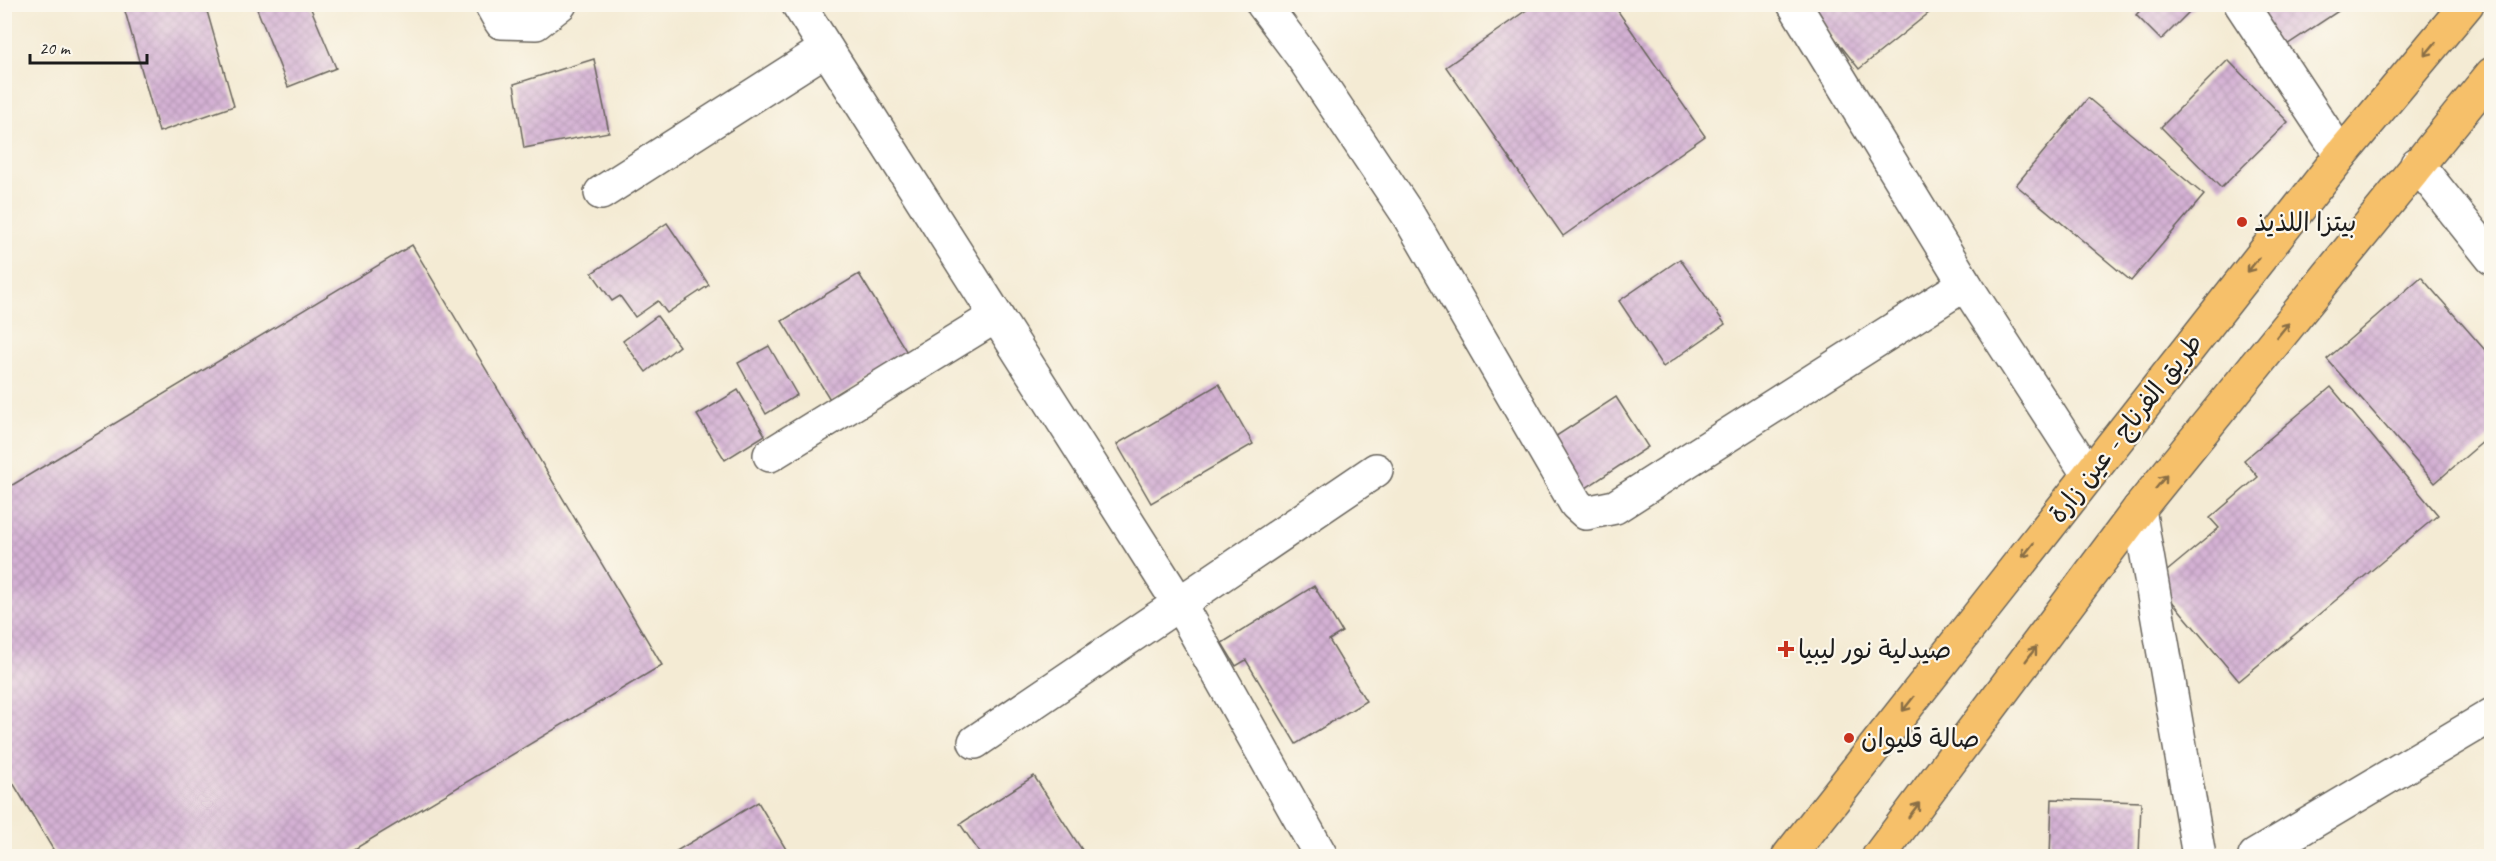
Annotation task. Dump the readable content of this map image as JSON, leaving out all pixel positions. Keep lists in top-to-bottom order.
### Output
{
  "streets": {
    "main road": ["طريق الفرناج - عين زارة"]
  },
  "places": {
    "other": ["بيتزا اللذيذ", "صالة قليوان"],
    "health": ["صيدلية نور ليبيا"]
  },
  "scale_bar": "20 m"
}
